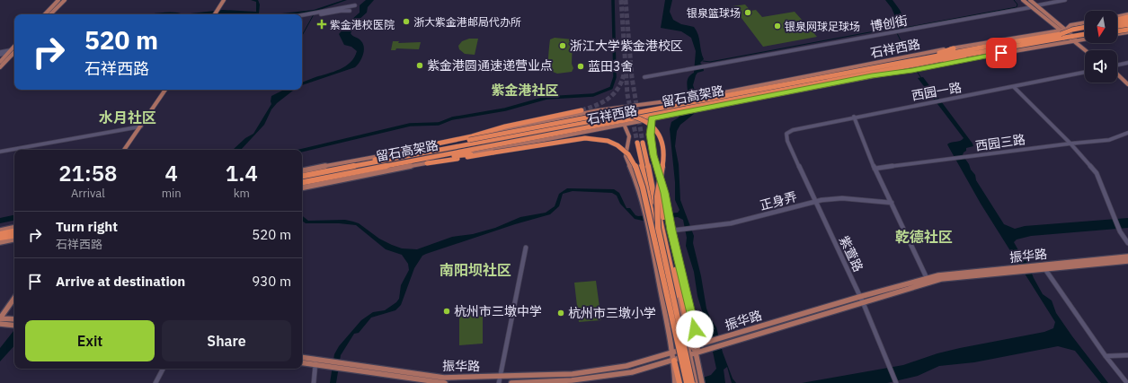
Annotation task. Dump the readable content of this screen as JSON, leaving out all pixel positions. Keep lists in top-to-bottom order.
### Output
{
  "streets": {
    "highway": ["石祥西路", "留石高架路"],
    "main road": ["振华路"],
    "street": [
      "博创街",
      "西园一路",
      "西园三路",
      "正身弄",
      "紫萱路"
    ]
  },
  "crossings": [
    ["石祥西路", "留石高架路"],
    ["西园一路", "紫萱路"],
    ["正身弄", "紫萱路"],
    ["紫萱路", "振华路"]
  ],
  "districts": [
    "紫金港社区",
    "水月社区",
    "乾德社区",
    "南阳坝社区"
  ],
  "places": {
    "other": [
      "银泉篮球场",
      "浙大紫金港邮局代办所",
      "银泉网球足球场",
      "浙江大学紫金港校区",
      "紫金港圆通速递营业点",
      "蓝田3舍",
      "杭州市三墩中学",
      "杭州市三墩小学"
    ],
    "health": ["紫金港校医院"]
  },
  "north": "bottom",
  "page": {
    "turn": ["520 m", "石祥西路"],
    "eta": [
      "21:58",
      "Arrival",
      "4",
      "min",
      "1.4",
      "km"
    ],
    "list": [
      {
        "name": "Turn right",
        "note": "石祥西路",
        "value": "520 m"
      },
      {
        "name": "Arrive at destination",
        "value": "930 m"
      }
    ],
    "buttons": ["Exit", "Share"]
  }
}
